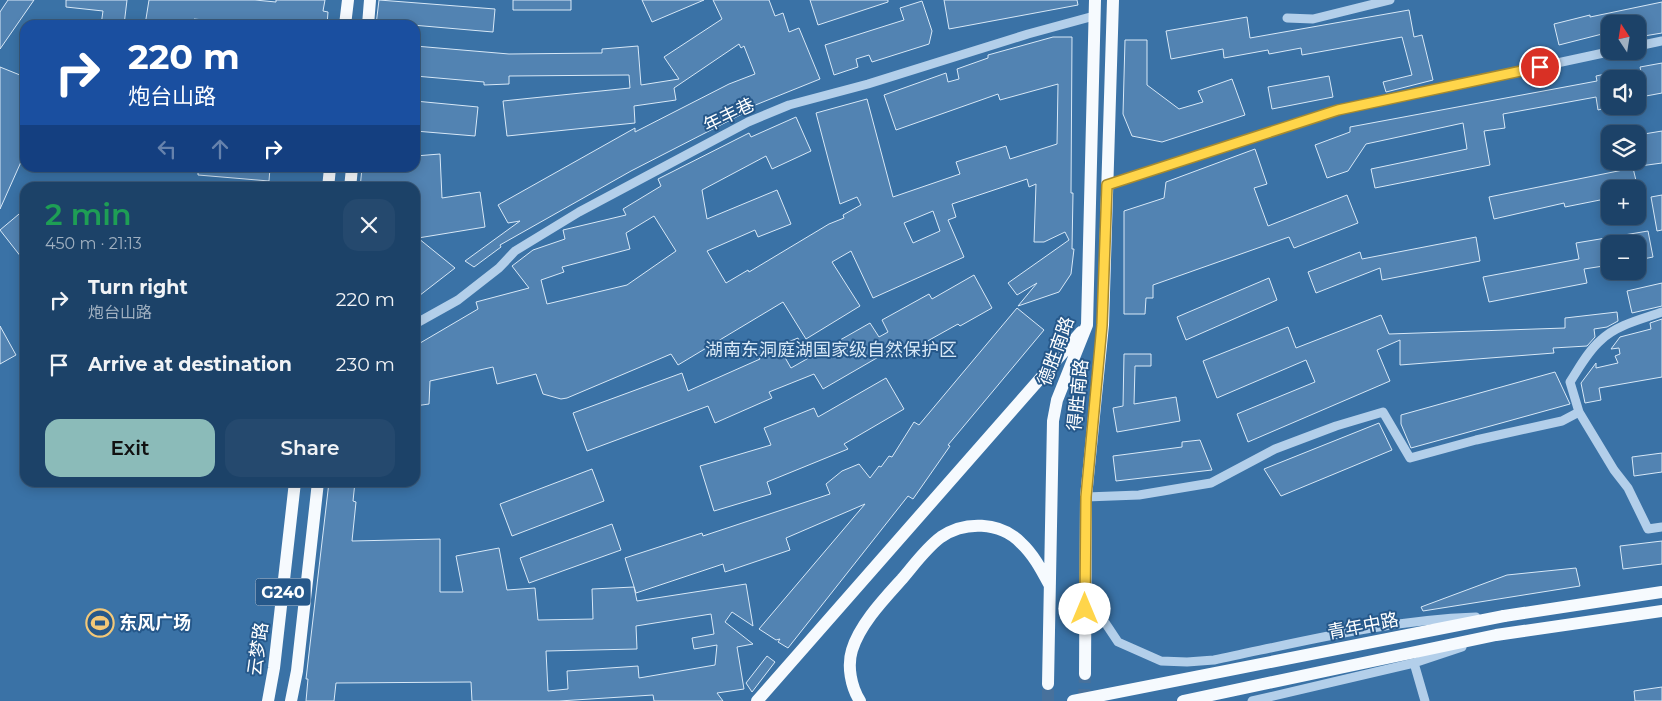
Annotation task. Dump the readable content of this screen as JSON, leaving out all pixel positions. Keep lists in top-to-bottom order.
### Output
{
  "streets": {
    "main road": [
      "德胜南路",
      "得胜南路",
      "G240",
      "青年中路",
      "云梦路"
    ],
    "street": ["年丰巷"]
  },
  "crossings": [
    ["年丰巷", "德胜南路"]
  ],
  "parks": ["湖南东洞庭湖国家级自然保护区"],
  "places": {
    "sports": ["东风广场"]
  },
  "north": "top",
  "page": {
    "map_buttons": ["+", "−"],
    "turn": ["220 m", "炮台山路"],
    "heading": ["2 min", "450 m · 21:13"],
    "list": [
      {
        "name": "Turn right",
        "note": "炮台山路",
        "value": "220 m"
      },
      {
        "name": "Arrive at destination",
        "value": "230 m"
      }
    ],
    "buttons": ["Exit", "Share"]
  }
}
